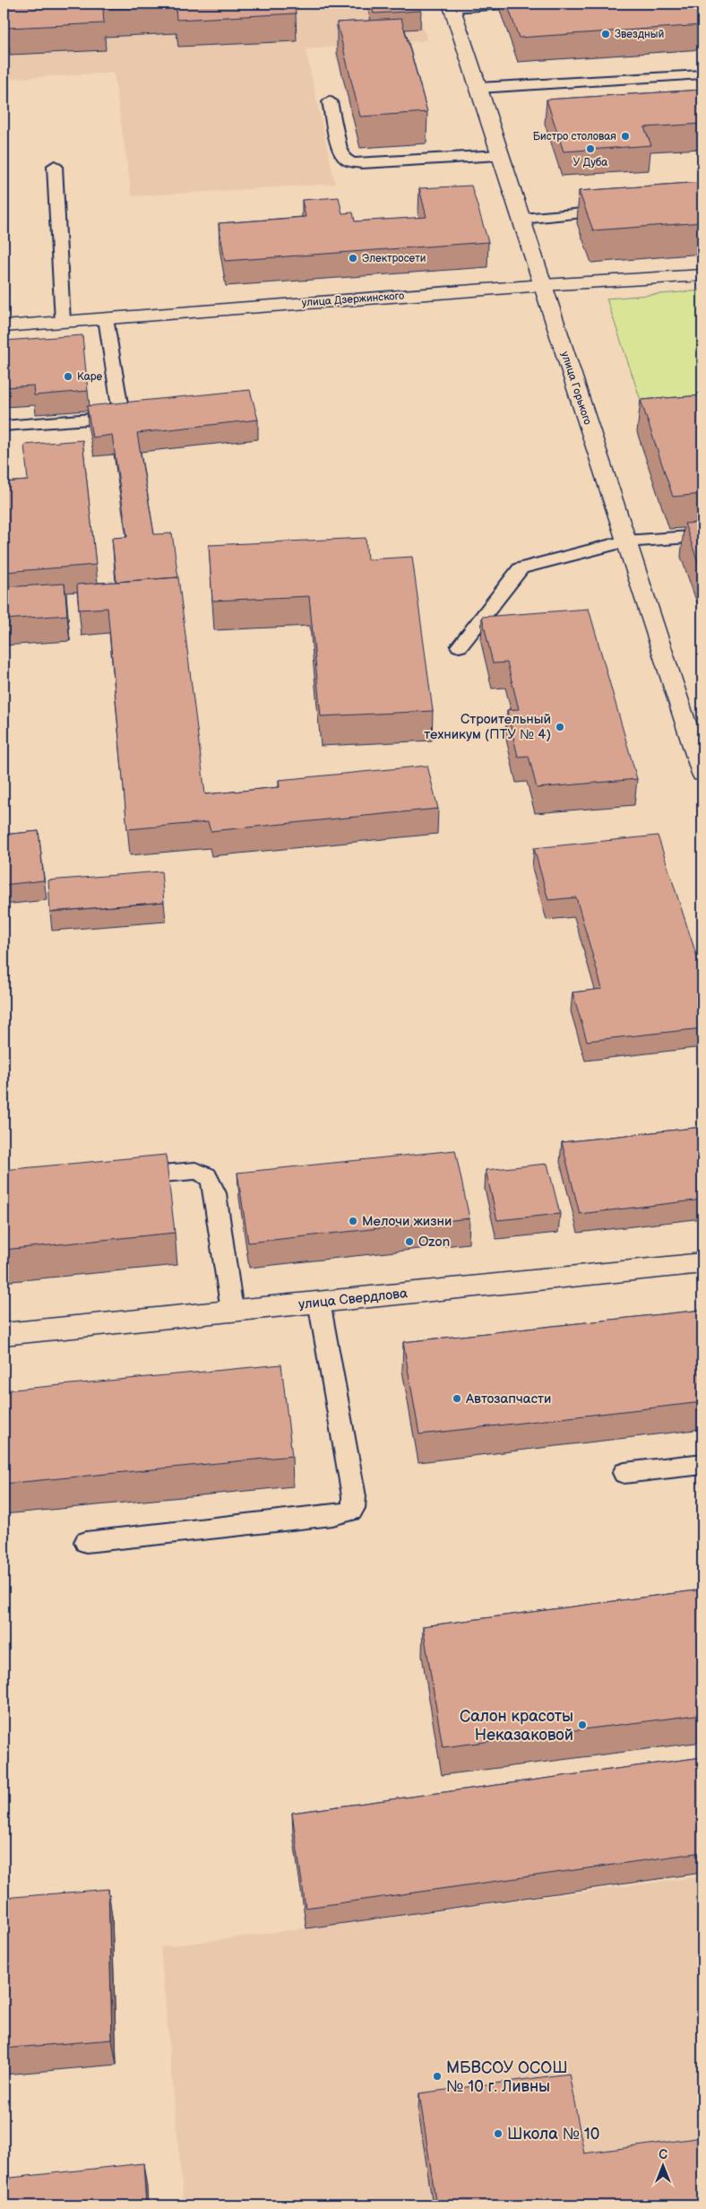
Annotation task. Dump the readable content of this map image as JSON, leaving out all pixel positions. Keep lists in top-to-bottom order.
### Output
{
  "streets": {
    "street": ["улица Дзержинского", "улица Горького", "улица Свердлова"]
  },
  "crossings": [
    ["улица Дзержинского", "улица Горького"]
  ],
  "places": [
    "Звездный",
    "Бистро столовая",
    "У Дуба",
    "Электросети",
    "Каре",
    "Строительный техникум (ПТУ № 4)",
    "Мелочи жизни",
    "Ozon",
    "Автозапчасти",
    "Салон красоты Неказаковой",
    "МБВСОУ ОСОШ № 10 г. Ливны",
    "Школа № 10"
  ],
  "north": "top"
}
